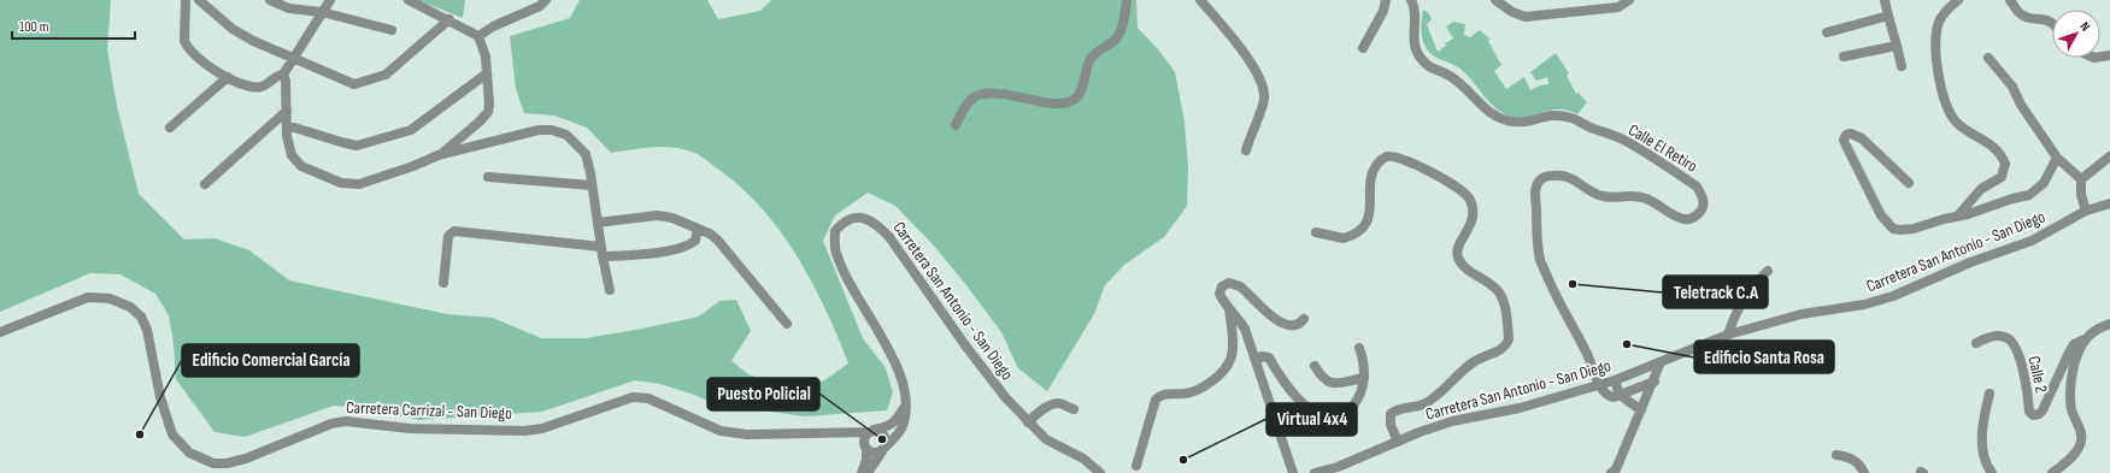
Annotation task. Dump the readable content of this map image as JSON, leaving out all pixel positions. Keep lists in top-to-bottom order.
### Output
{
  "streets": {
    "street": [
      "Calle El Retiro",
      "Carretera San Antonio - San Diego",
      "Calle 2",
      "Carretera Carrizal - San Diego"
    ]
  },
  "crossings": [
    ["Calle El Retiro", "Carretera San Antonio - San Diego"],
    ["Carretera San Antonio - San Diego", "Carretera Carrizal - San Diego"]
  ],
  "places": [
    "Teletrack C.A",
    "Edificio Santa Rosa",
    "Edificio Comercial García",
    "Puesto Policial",
    "Virtual 4x4"
  ],
  "scale_bar": "100 m",
  "north": "top right"
}
